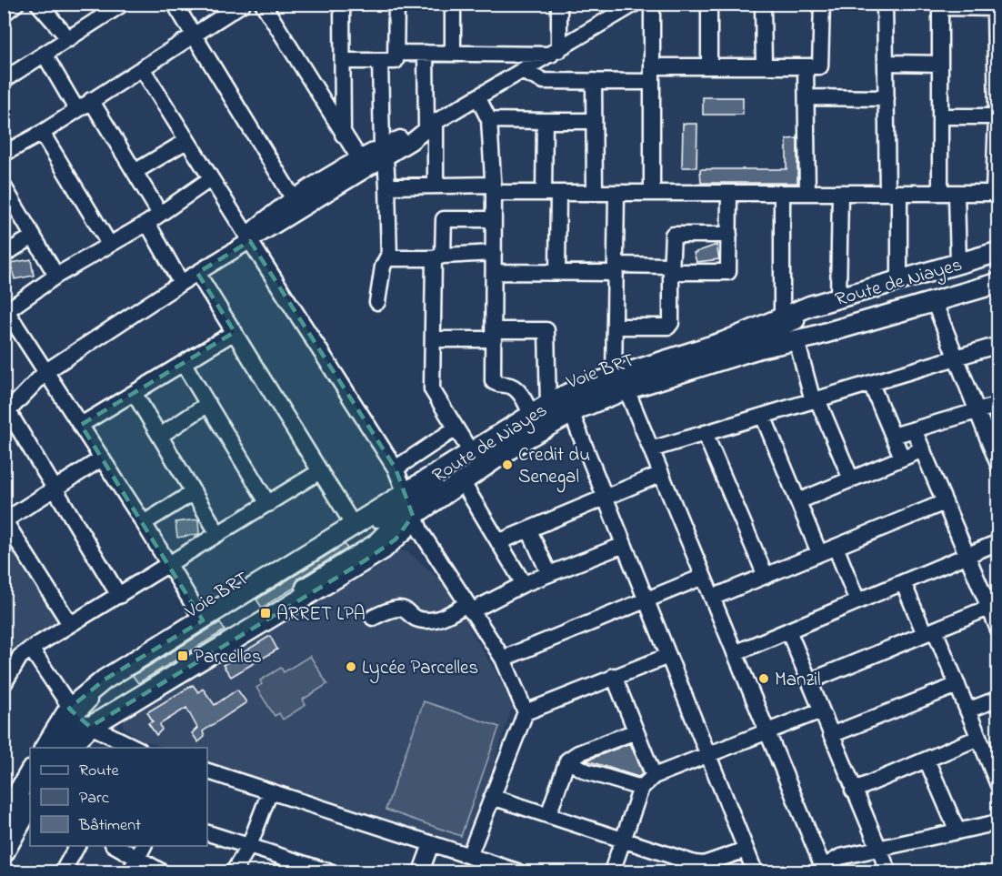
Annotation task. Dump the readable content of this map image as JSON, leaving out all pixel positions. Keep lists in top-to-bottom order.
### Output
{
  "streets": {
    "main road": ["Route de Niayes"],
    "street": ["Voie BRT"]
  },
  "crossings": [
    ["Route de Niayes", "Voie BRT"]
  ],
  "places": {
    "other": ["Credit du Senegal", "Lycée Parcelles", "Manzil"],
    "transit": ["ARRET LPA", "Parcelles"]
  },
  "legend": ["Route", "Parc", "Bâtiment"]
}
